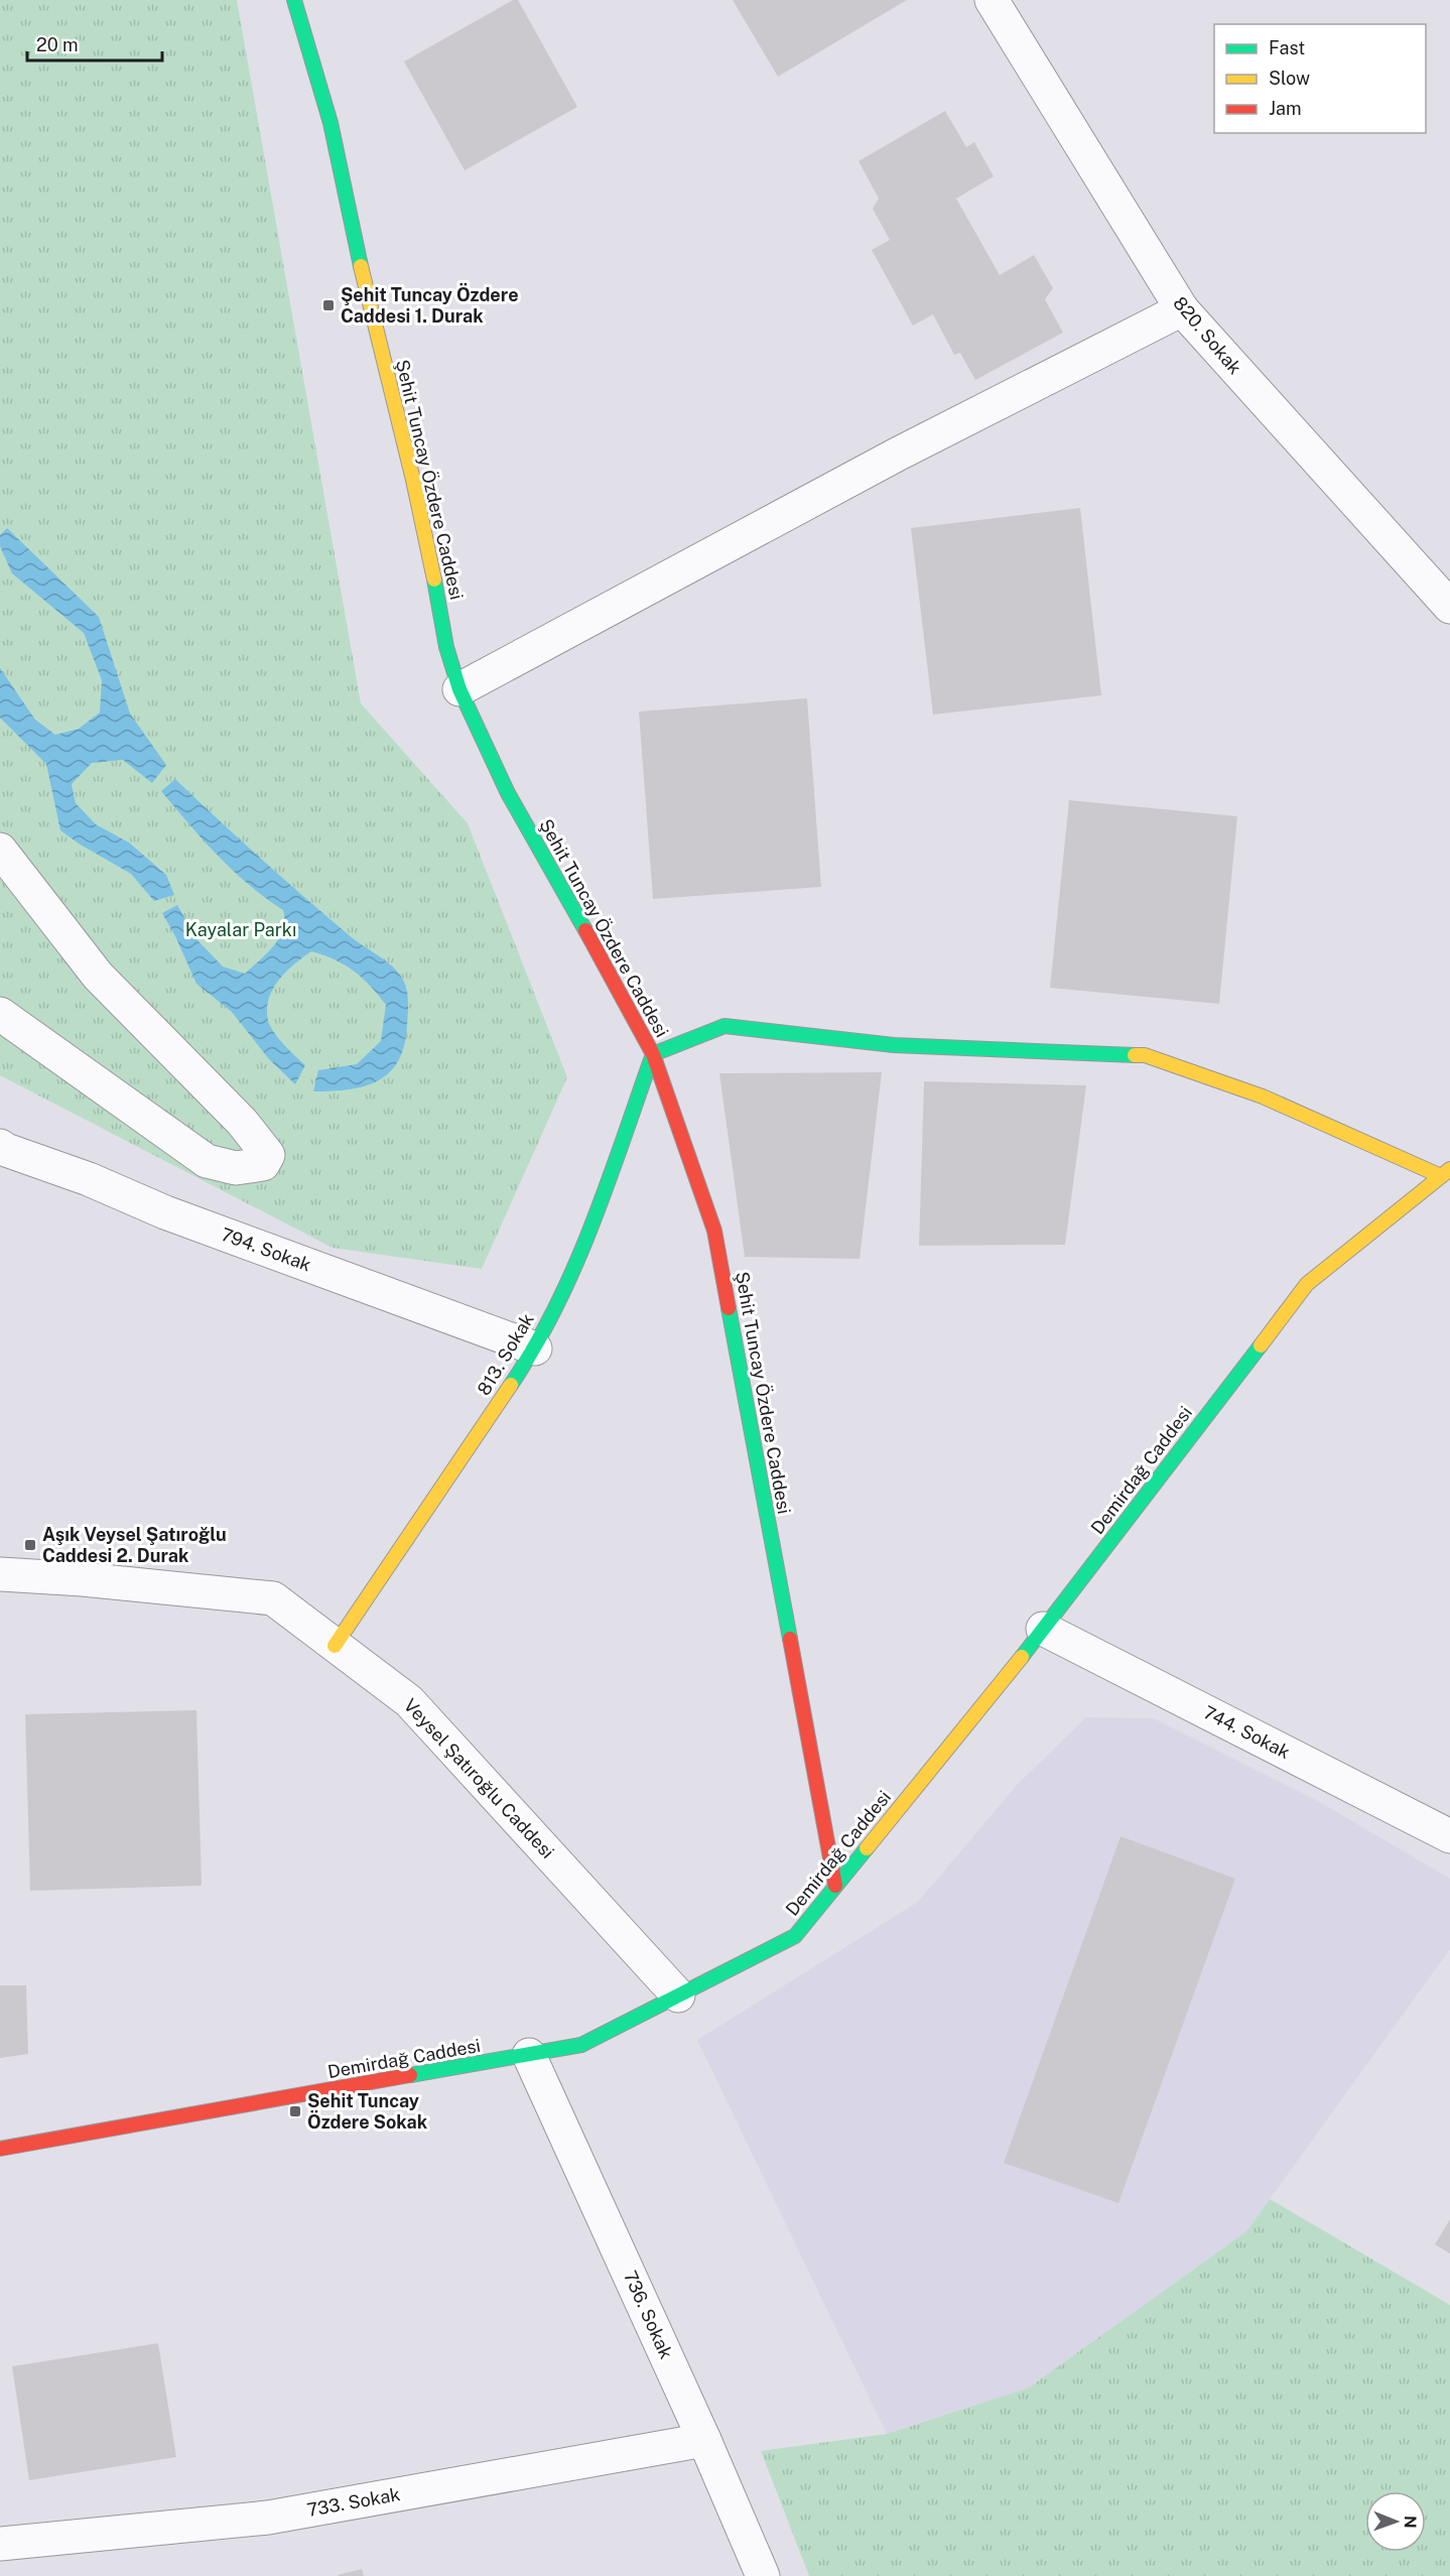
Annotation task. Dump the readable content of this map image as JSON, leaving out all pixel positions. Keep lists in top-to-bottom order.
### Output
{
  "streets": {
    "street": [
      "820. Sokak",
      "Şehit Tuncay Özdere Caddesi",
      "794. Sokak",
      "813. Sokak",
      "Demirdağ Caddesi",
      "744. Sokak",
      "Veysel Şatıroğlu Caddesi",
      "736. Sokak",
      "733. Sokak"
    ]
  },
  "crossings": [
    ["Şehit Tuncay Özdere Caddesi", "813. Sokak"],
    ["Şehit Tuncay Özdere Caddesi", "Demirdağ Caddesi"],
    ["794. Sokak", "813. Sokak"],
    ["813. Sokak", "Veysel Şatıroğlu Caddesi"],
    ["Demirdağ Caddesi", "744. Sokak"],
    ["Demirdağ Caddesi", "Veysel Şatıroğlu Caddesi"],
    ["Demirdağ Caddesi", "736. Sokak"],
    ["736. Sokak", "733. Sokak"]
  ],
  "parks": ["Kayalar Parkı"],
  "places": {
    "transit": ["Şehit Tuncay Özdere Caddesi 1. Durak", "Aşık Veysel Şatıroğlu Caddesi 2. Durak", "Şehit Tuncay Özdere Sokak"]
  },
  "legend": ["Fast", "Slow", "Jam"],
  "scale_bar": "20 m",
  "north": "right"
}
